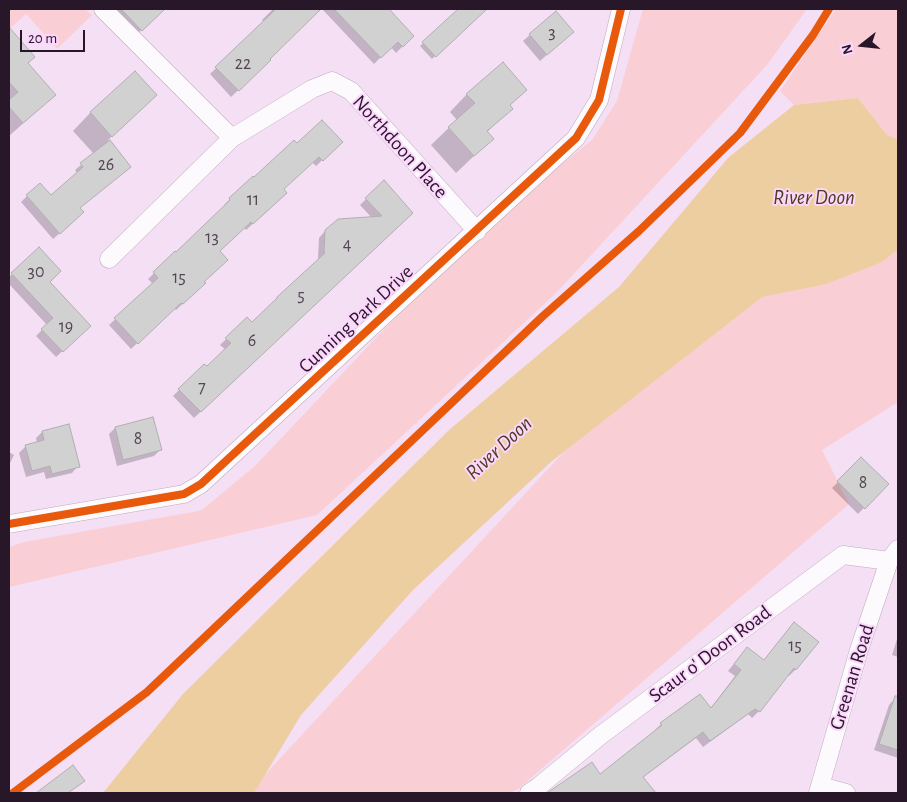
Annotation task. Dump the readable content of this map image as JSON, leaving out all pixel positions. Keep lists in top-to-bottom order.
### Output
{
  "streets": {
    "street": [
      "Northdoon Place",
      "Cunning Park Drive",
      "Scaur o' Doon Road",
      "Greenan Road"
    ]
  },
  "crossings": [
    ["Northdoon Place", "Cunning Park Drive"],
    ["Scaur o' Doon Road", "Greenan Road"]
  ],
  "water": ["River Doon"],
  "house_numbers": [
    "3",
    "22",
    "26",
    "11",
    "13",
    "4",
    "30",
    "15",
    "5",
    "19",
    "6",
    "7",
    "8",
    "8",
    "15"
  ],
  "scale_bar": "20 m",
  "north": "left"
}
